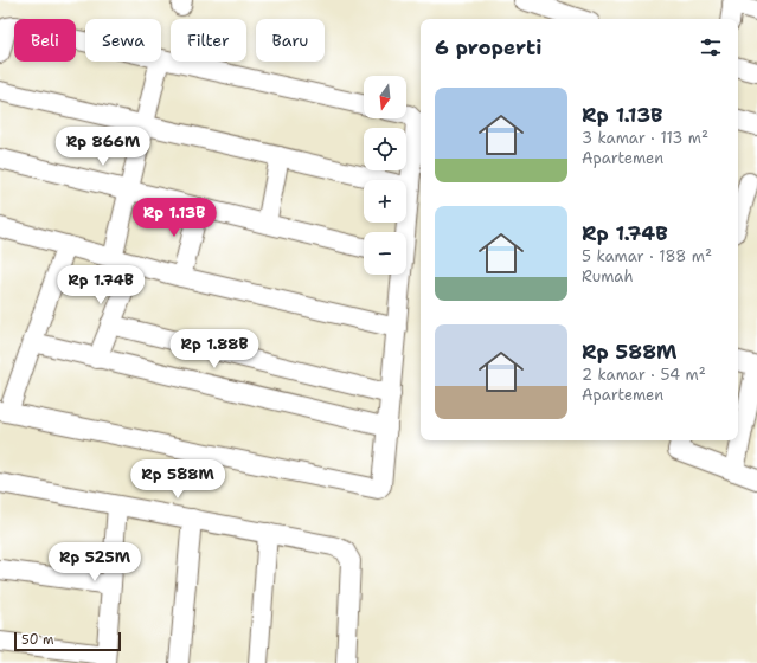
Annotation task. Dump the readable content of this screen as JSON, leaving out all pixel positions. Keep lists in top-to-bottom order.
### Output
{
  "scale_bar": "50 m",
  "north": "bottom",
  "page": {
    "chip": [
      "Beli",
      "Sewa",
      "Filter",
      "Baru"
    ],
    "heading": "6 properti",
    "map_buttons": ["+", "−"],
    "list": [
      {
        "name": "Rp 1.13B",
        "note": "3 kamar · 113 m² · Apartemen"
      },
      {
        "name": "Rp 1.74B",
        "note": "5 kamar · 188 m² · Rumah"
      },
      {
        "name": "Rp 588M",
        "note": "2 kamar · 54 m² · Apartemen"
      }
    ],
    "price": [
      "Rp 866M",
      "Rp 1.13B",
      "Rp 1.74B",
      "Rp 1.88B",
      "Rp 588M",
      "Rp 525M"
    ],
    "scale": "50 m"
  }
}
